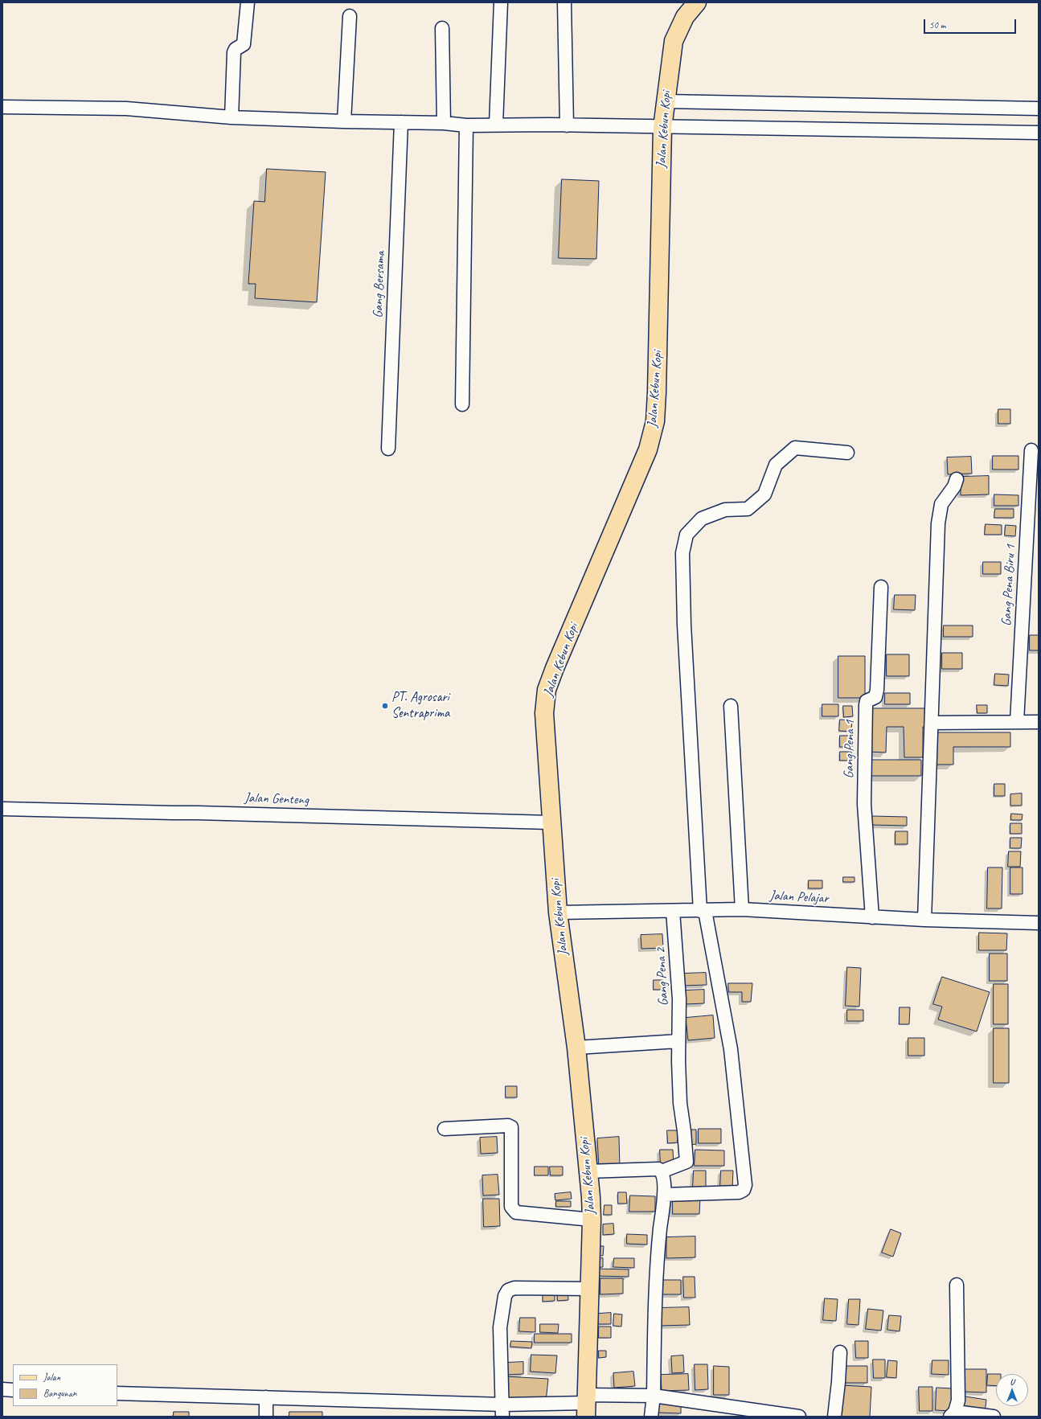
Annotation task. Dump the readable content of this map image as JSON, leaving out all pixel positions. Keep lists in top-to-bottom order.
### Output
{
  "streets": {
    "main road": ["Jalan Kebun Kopi"],
    "street": [
      "Gang Bersama",
      "Gang Pena Biru 1",
      "Gang Pena 1",
      "Jalan Genteng",
      "Jalan Pelajar",
      "Gang Pena 2"
    ]
  },
  "crossings": [
    ["Jalan Kebun Kopi", "Jalan Genteng"],
    ["Jalan Kebun Kopi", "Jalan Pelajar"],
    ["Gang Pena 1", "Jalan Pelajar"],
    ["Jalan Pelajar", "Gang Pena 2"]
  ],
  "places": ["PT. Agrosari Sentraprima"],
  "legend": ["Jalan", "Bangunan"],
  "scale_bar": "50 m",
  "north": "top"
}
